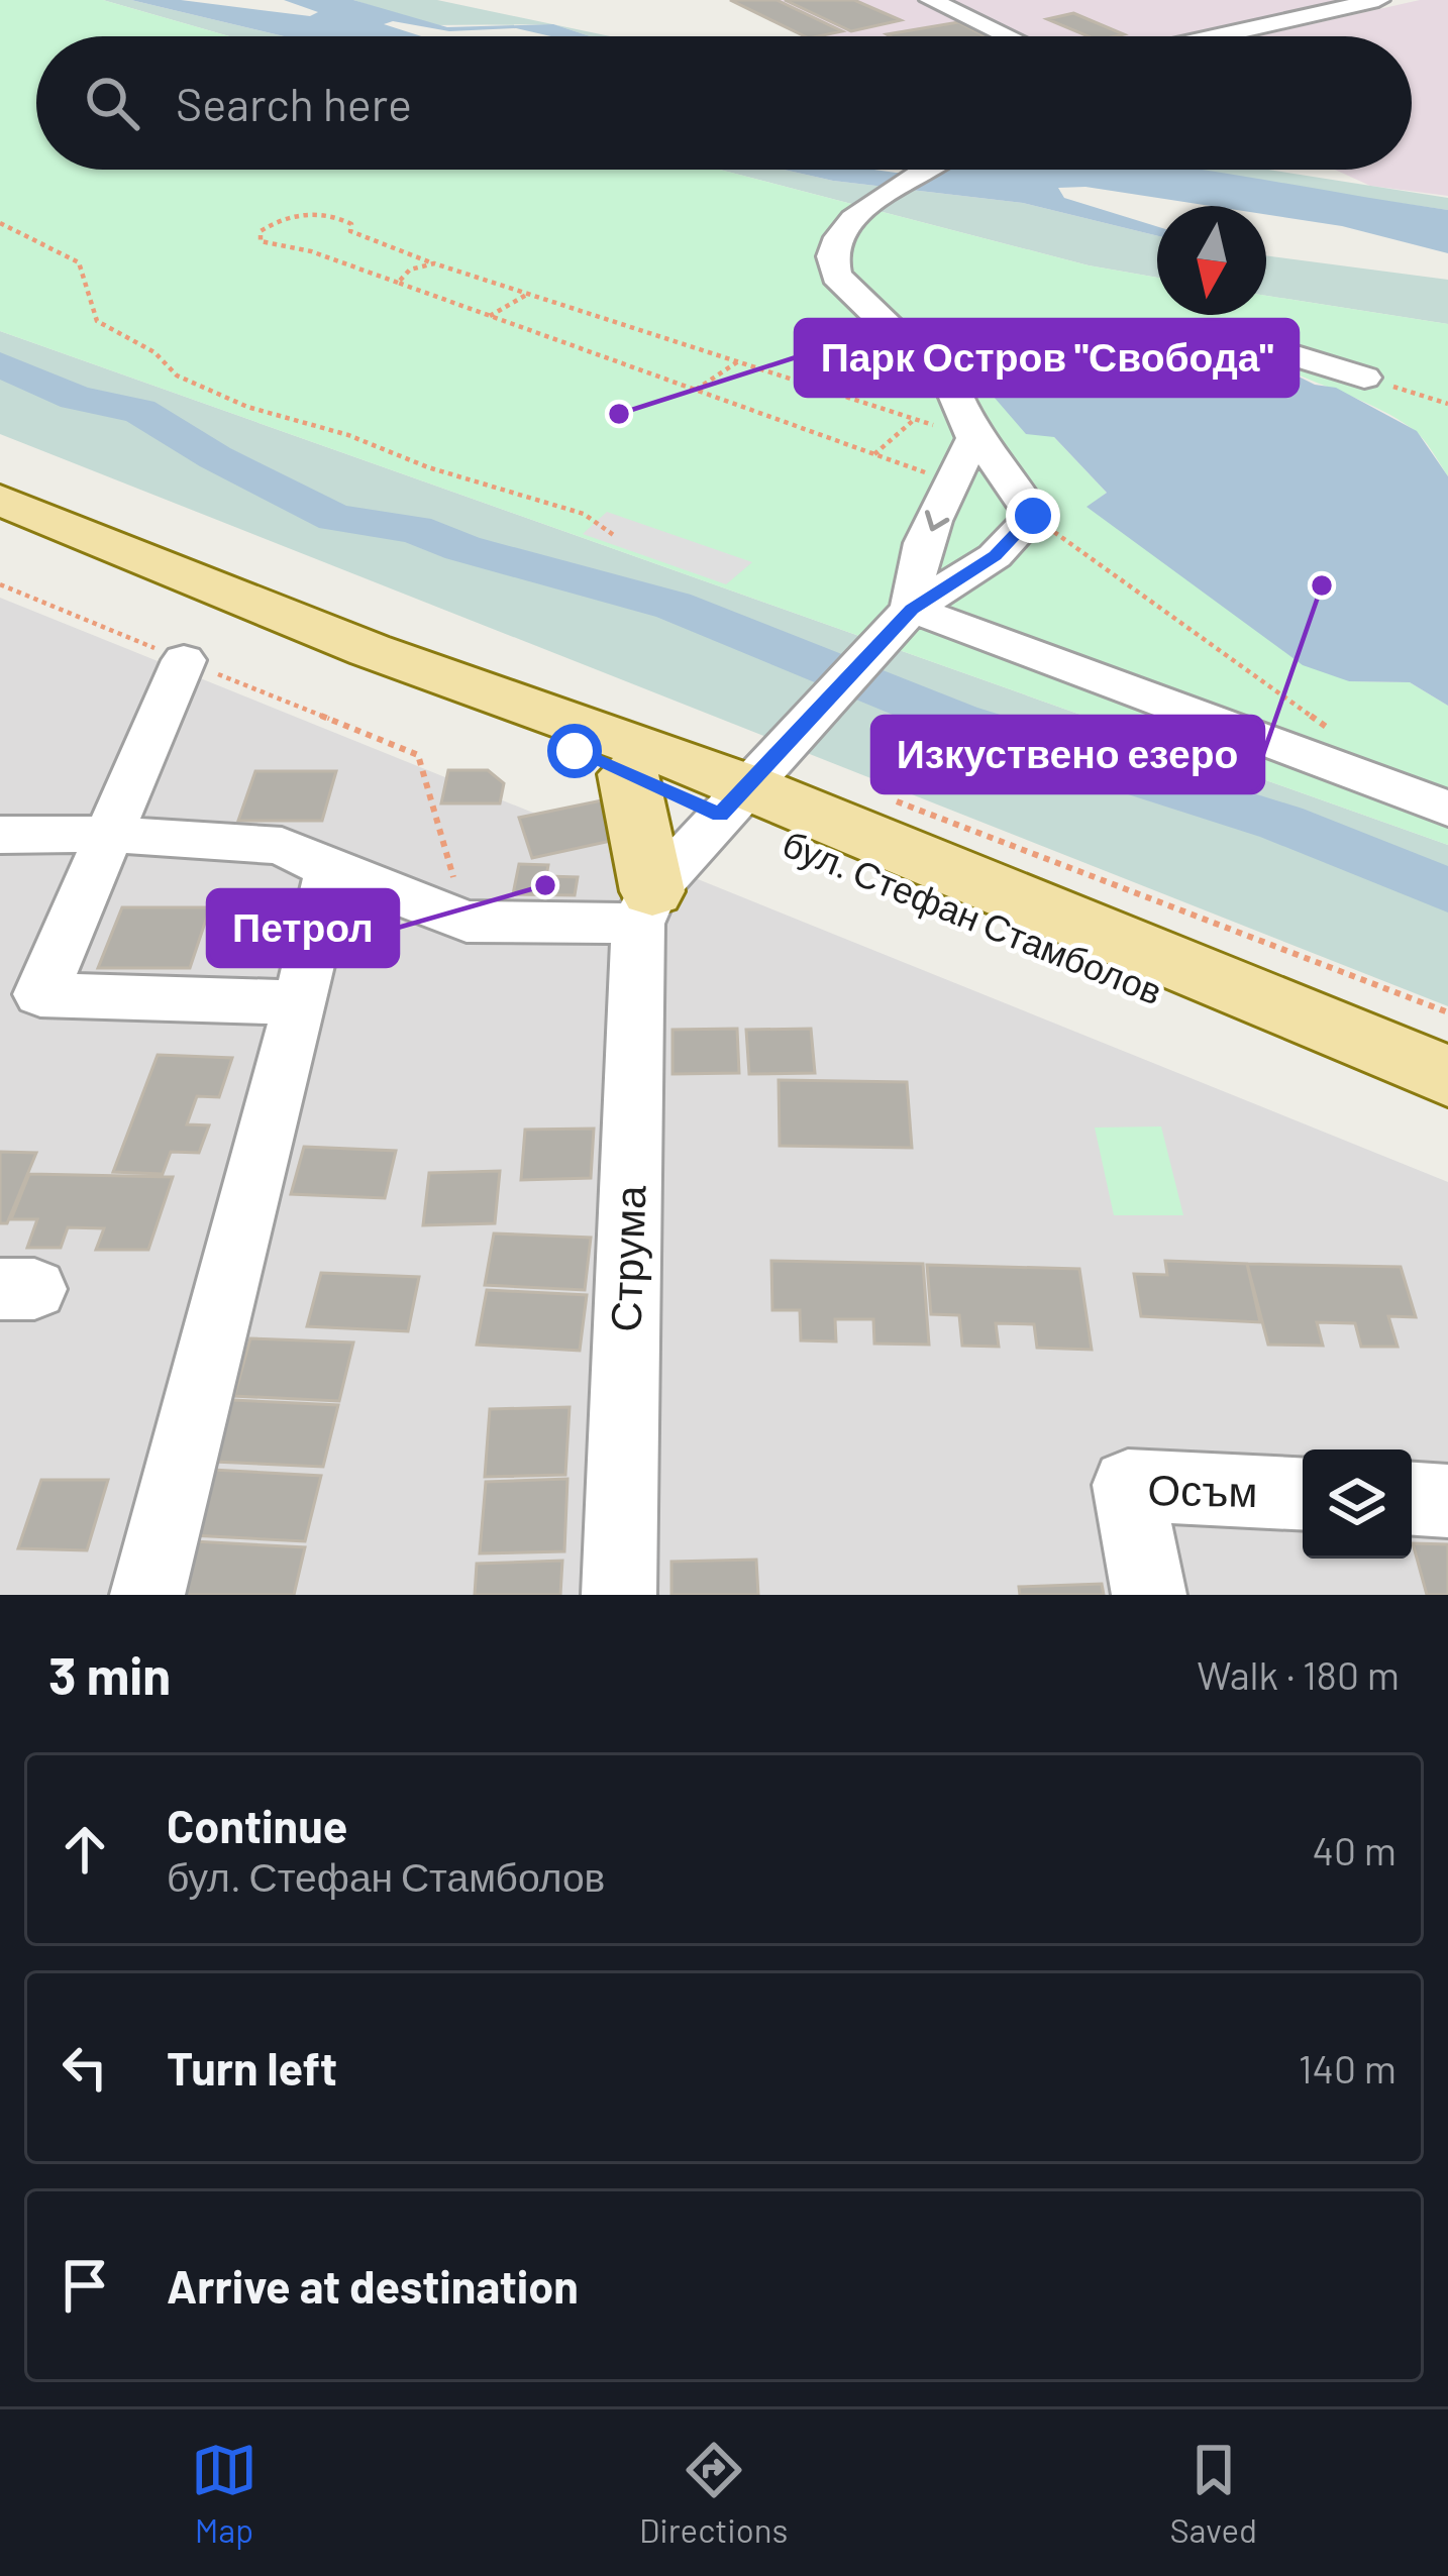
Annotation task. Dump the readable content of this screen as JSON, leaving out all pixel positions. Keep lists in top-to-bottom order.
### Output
{
  "streets": {
    "main road": ["бул. Стефан Стамболов"],
    "street": ["Струма", "Осъм"]
  },
  "places": ["Парк Остров \"Свобода\"", "Изкуствено езеро", "Петрол"],
  "north": "bottom",
  "page": {
    "search": "Search here",
    "heading": ["3 min", "Walk · 180 m"],
    "list": [
      ["Continue", "бул. Стефан Стамболов", "40 m"],
      ["Turn left", "140 m"],
      "Arrive at destination"
    ],
    "nav": ["Map", "Directions", "Saved"]
  }
}
